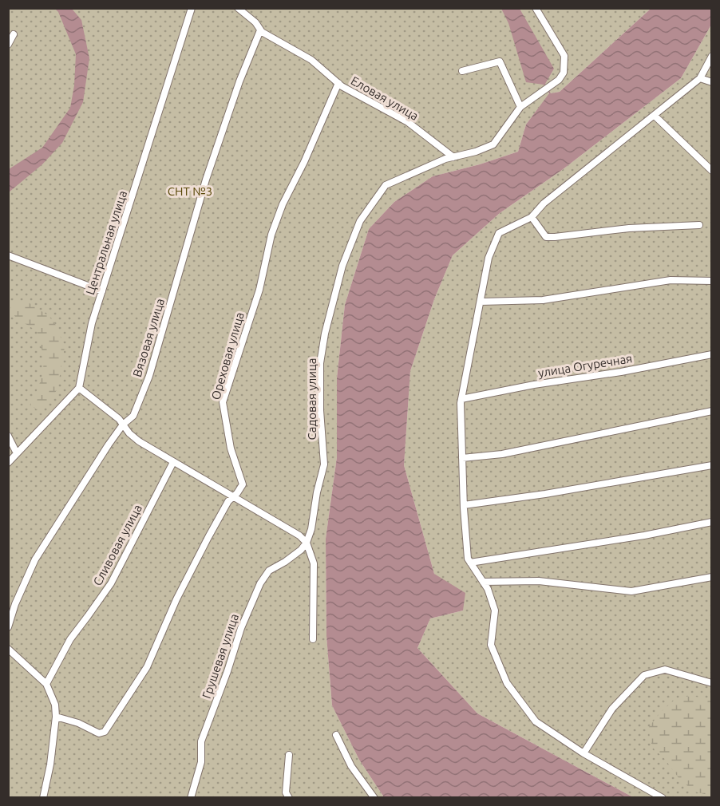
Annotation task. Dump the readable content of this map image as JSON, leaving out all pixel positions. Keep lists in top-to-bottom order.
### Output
{
  "streets": {
    "street": [
      "Еловая улица",
      "Центральная улица",
      "Вязовая улица",
      "Ореховая улица",
      "улица Огуречная",
      "Садовая улица",
      "Сливовая улица",
      "Грушевая улица"
    ]
  },
  "crossings": [
    ["Еловая улица", "Вязовая улица"],
    ["Еловая улица", "Ореховая улица"],
    ["Еловая улица", "Садовая улица"],
    ["Садовая улица", "Грушевая улица"]
  ],
  "parks": ["СНТ №3"]
}
